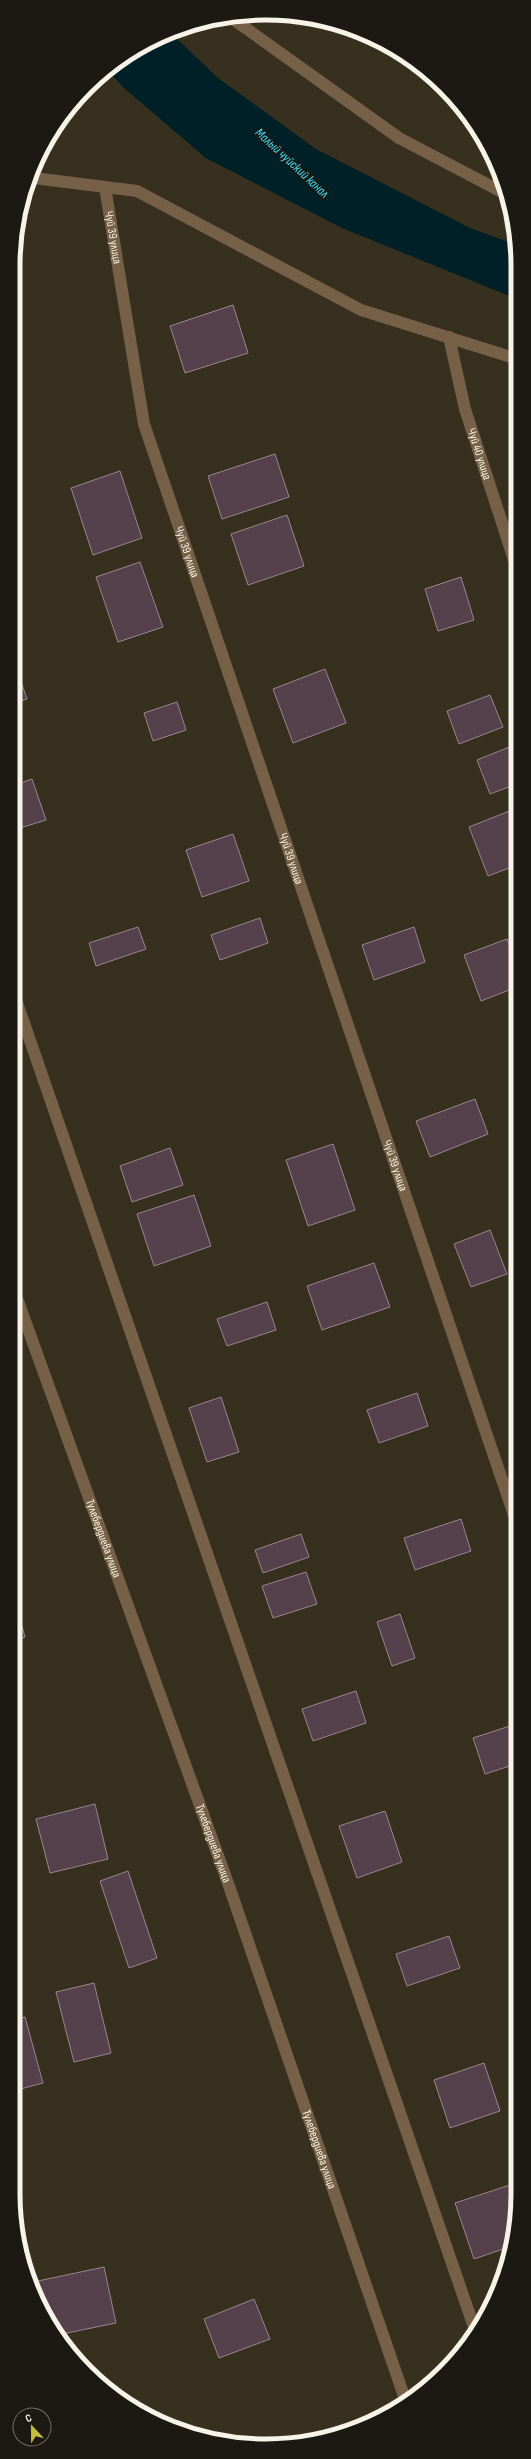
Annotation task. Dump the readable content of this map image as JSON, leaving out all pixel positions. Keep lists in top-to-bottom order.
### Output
{
  "streets": {
    "street": ["Чуй 39 улица", "Чуй 40 улица", "Тулебердиева улица"]
  },
  "water": ["Малый чуйский канал"],
  "north": "top"
}
